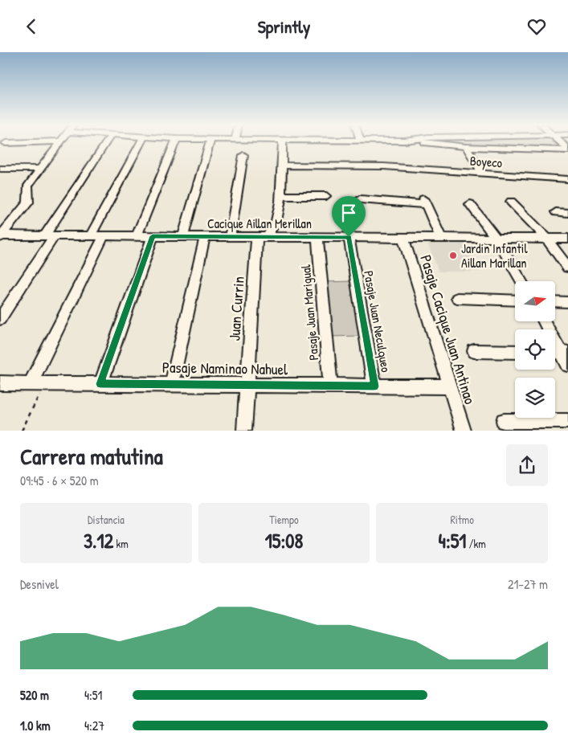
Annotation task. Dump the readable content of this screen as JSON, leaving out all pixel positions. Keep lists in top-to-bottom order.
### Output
{
  "streets": {
    "street": [
      "Boyeco",
      "Cacique Aillan Merillan",
      "Juan Currin",
      "Pasaje Juan Marigual",
      "Pasaje Juan Neculqueo",
      "Pasaje Cacique Juan Antinao",
      "Pasaje Naminao Nahuel"
    ]
  },
  "crossings": [
    ["Boyeco", "Juan Currin"],
    ["Cacique Aillan Merillan", "Juan Currin"],
    ["Cacique Aillan Merillan", "Pasaje Juan Marigual"],
    ["Cacique Aillan Merillan", "Pasaje Juan Neculqueo"],
    ["Cacique Aillan Merillan", "Pasaje Cacique Juan Antinao"],
    ["Juan Currin", "Pasaje Naminao Nahuel"],
    ["Pasaje Juan Marigual", "Pasaje Naminao Nahuel"],
    ["Pasaje Juan Neculqueo", "Pasaje Naminao Nahuel"],
    ["Pasaje Cacique Juan Antinao", "Pasaje Naminao Nahuel"]
  ],
  "places": ["Jardin Infantil Aillan Marillan"],
  "north": "right",
  "page": {
    "header": "Sprintly",
    "heading": ["Carrera matutina", "09:45 · 6 × 520 m"],
    "stats": [
      ["Distancia", "3.12 km"],
      ["Tiempo", "15:08"],
      ["Ritmo", "4:51 /km"]
    ],
    "chart": ["Desnivel", "21–27 m"],
    "list": [
      {
        "name": "520 m",
        "note": "4:51"
      },
      {
        "name": "1.0 km",
        "note": "4:27"
      }
    ]
  }
}
